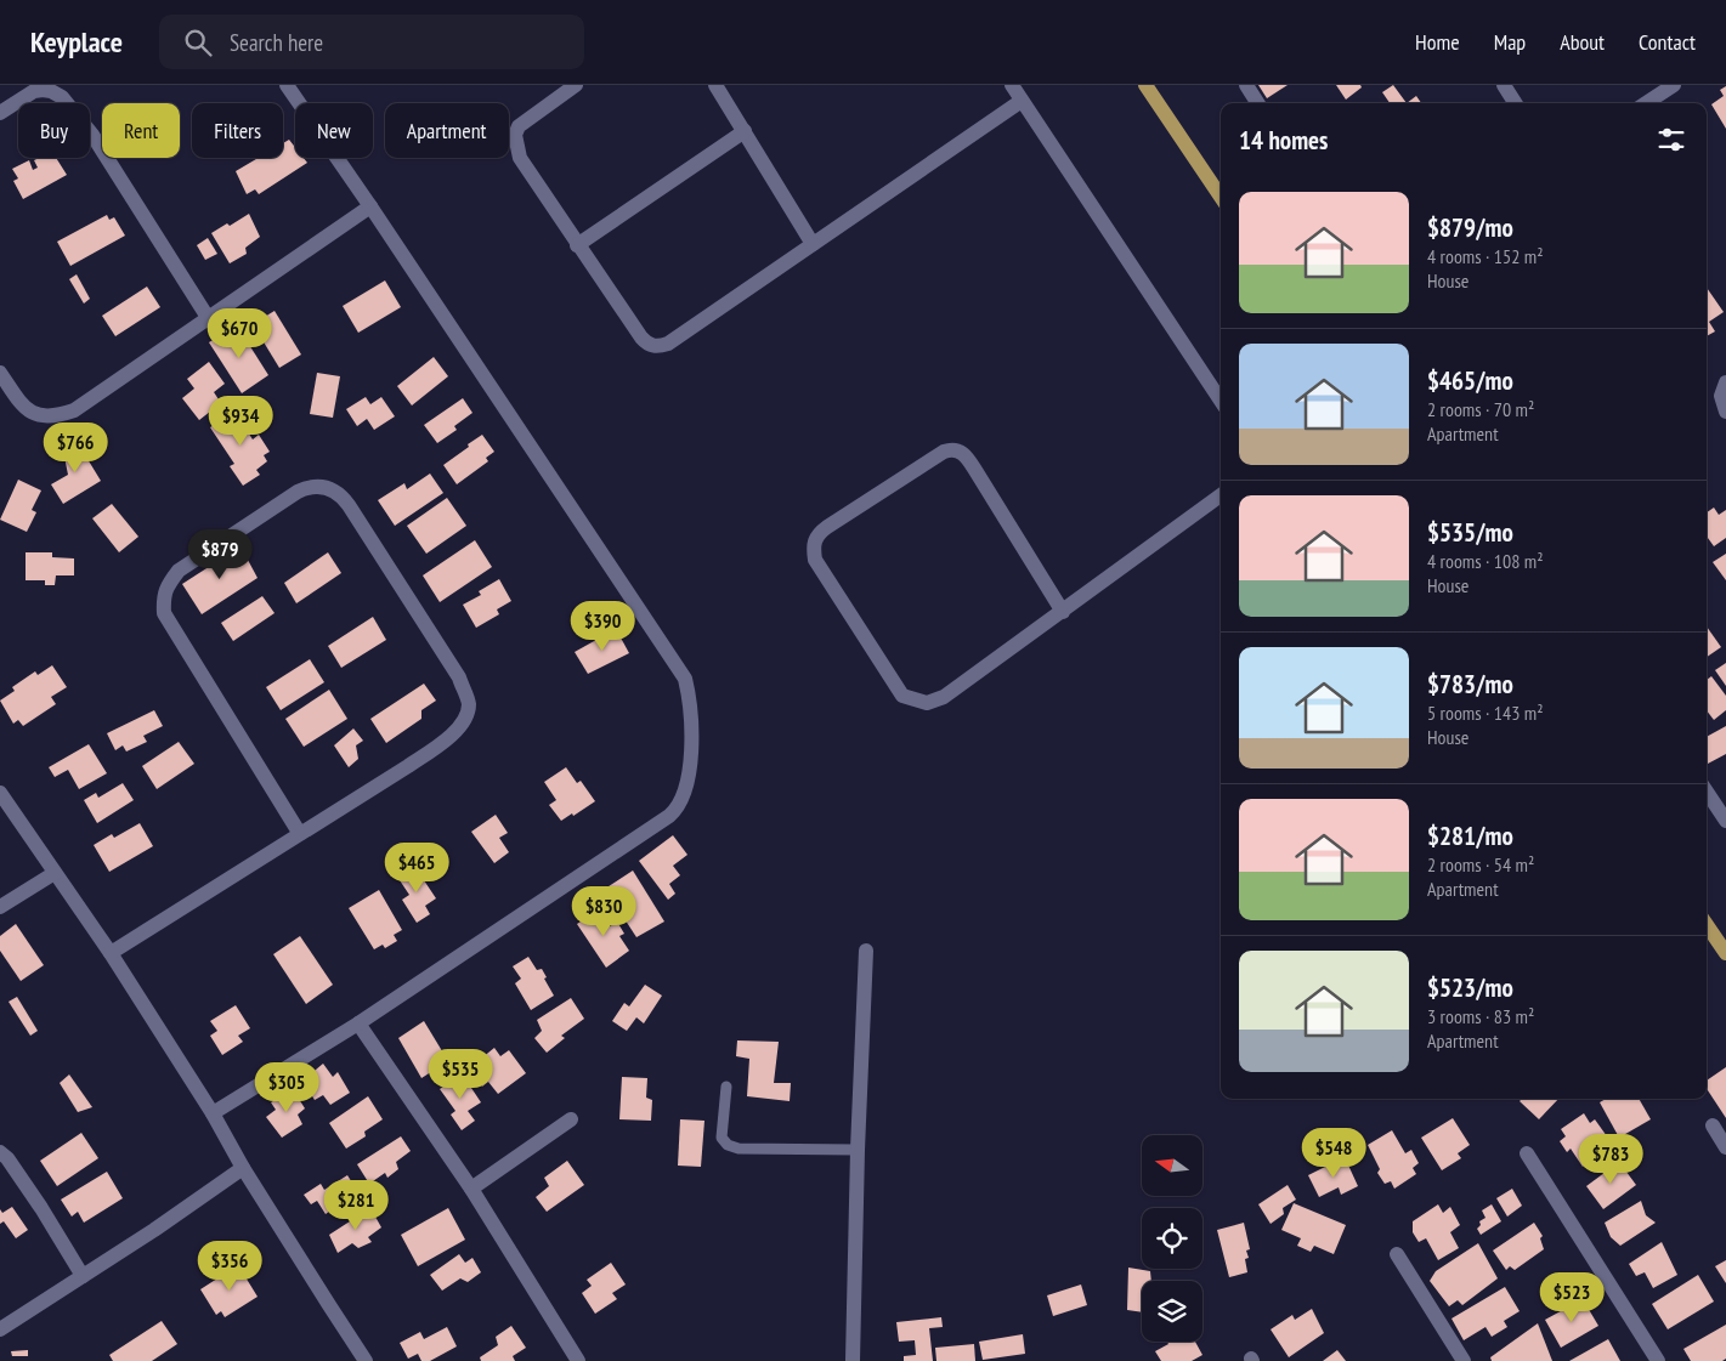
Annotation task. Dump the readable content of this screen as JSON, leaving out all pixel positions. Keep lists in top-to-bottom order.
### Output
{
  "north": "left",
  "page": {
    "header": "Keyplace",
    "search": "Search here",
    "nav": [
      "Home",
      "Map",
      "About",
      "Contact"
    ],
    "chip": [
      "Buy",
      "Rent",
      "Filters",
      "New",
      "Apartment"
    ],
    "heading": "14 homes",
    "list": [
      {
        "name": "$879/mo",
        "note": "4 rooms · 152 m² · House"
      },
      {
        "name": "$465/mo",
        "note": "2 rooms · 70 m² · Apartment"
      },
      {
        "name": "$535/mo",
        "note": "4 rooms · 108 m² · House"
      },
      {
        "name": "$783/mo",
        "note": "5 rooms · 143 m² · House"
      },
      {
        "name": "$281/mo",
        "note": "2 rooms · 54 m² · Apartment"
      },
      {
        "name": "$523/mo",
        "note": "3 rooms · 83 m² · Apartment"
      }
    ],
    "price": [
      "$670",
      "$934",
      "$766",
      "$879",
      "$390",
      "$465",
      "$830",
      "$535",
      "$305",
      "$548",
      "$783",
      "$281",
      "$356",
      "$523"
    ]
  }
}
